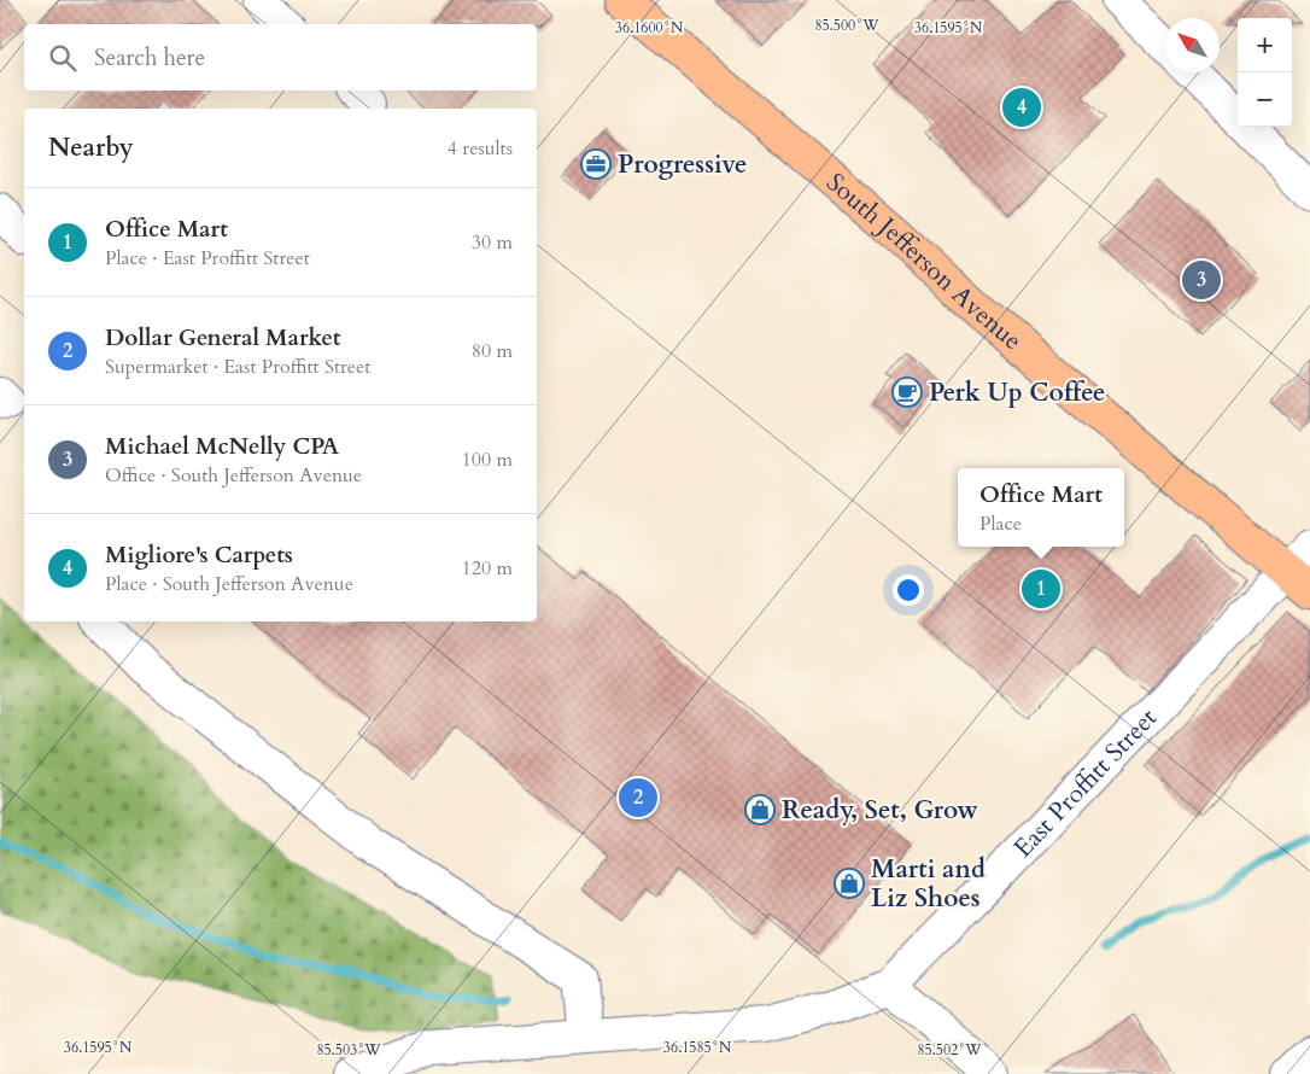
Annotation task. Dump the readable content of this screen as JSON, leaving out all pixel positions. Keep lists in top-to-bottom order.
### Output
{
  "streets": {
    "main road": ["South Jefferson Avenue"],
    "street": ["East Proffitt Street"]
  },
  "crossings": [
    ["South Jefferson Avenue", "East Proffitt Street"]
  ],
  "places": {
    "office": ["Progressive"],
    "cafe": ["Perk Up Coffee"],
    "shop": ["Ready, Set, Grow", "Marti and Liz Shoes"]
  },
  "north": "top left",
  "page": {
    "map_buttons": ["+", "−"],
    "search": "Search here",
    "pins": [
      "4",
      "3",
      "1",
      "2"
    ],
    "heading": ["Nearby", "4 results"],
    "list": [
      {
        "mark": "1",
        "name": "Office Mart",
        "note": "Place · East Proffitt Street",
        "value": "30 m"
      },
      {
        "mark": "2",
        "name": "Dollar General Market",
        "note": "Supermarket · East Proffitt Street",
        "value": "80 m"
      },
      {
        "mark": "3",
        "name": "Michael McNelly CPA",
        "note": "Office · South Jefferson Avenue",
        "value": "100 m"
      },
      {
        "mark": "4",
        "name": "Migliore's Carpets",
        "note": "Place · South Jefferson Avenue",
        "value": "120 m"
      }
    ],
    "popup": ["Office Mart", "Place"]
  },
  "coordinates": [
    "85.500°W",
    "36.1600°N",
    "36.1595°N",
    "36.1585°N",
    "85.503°W",
    "85.502°W"
  ]
}
